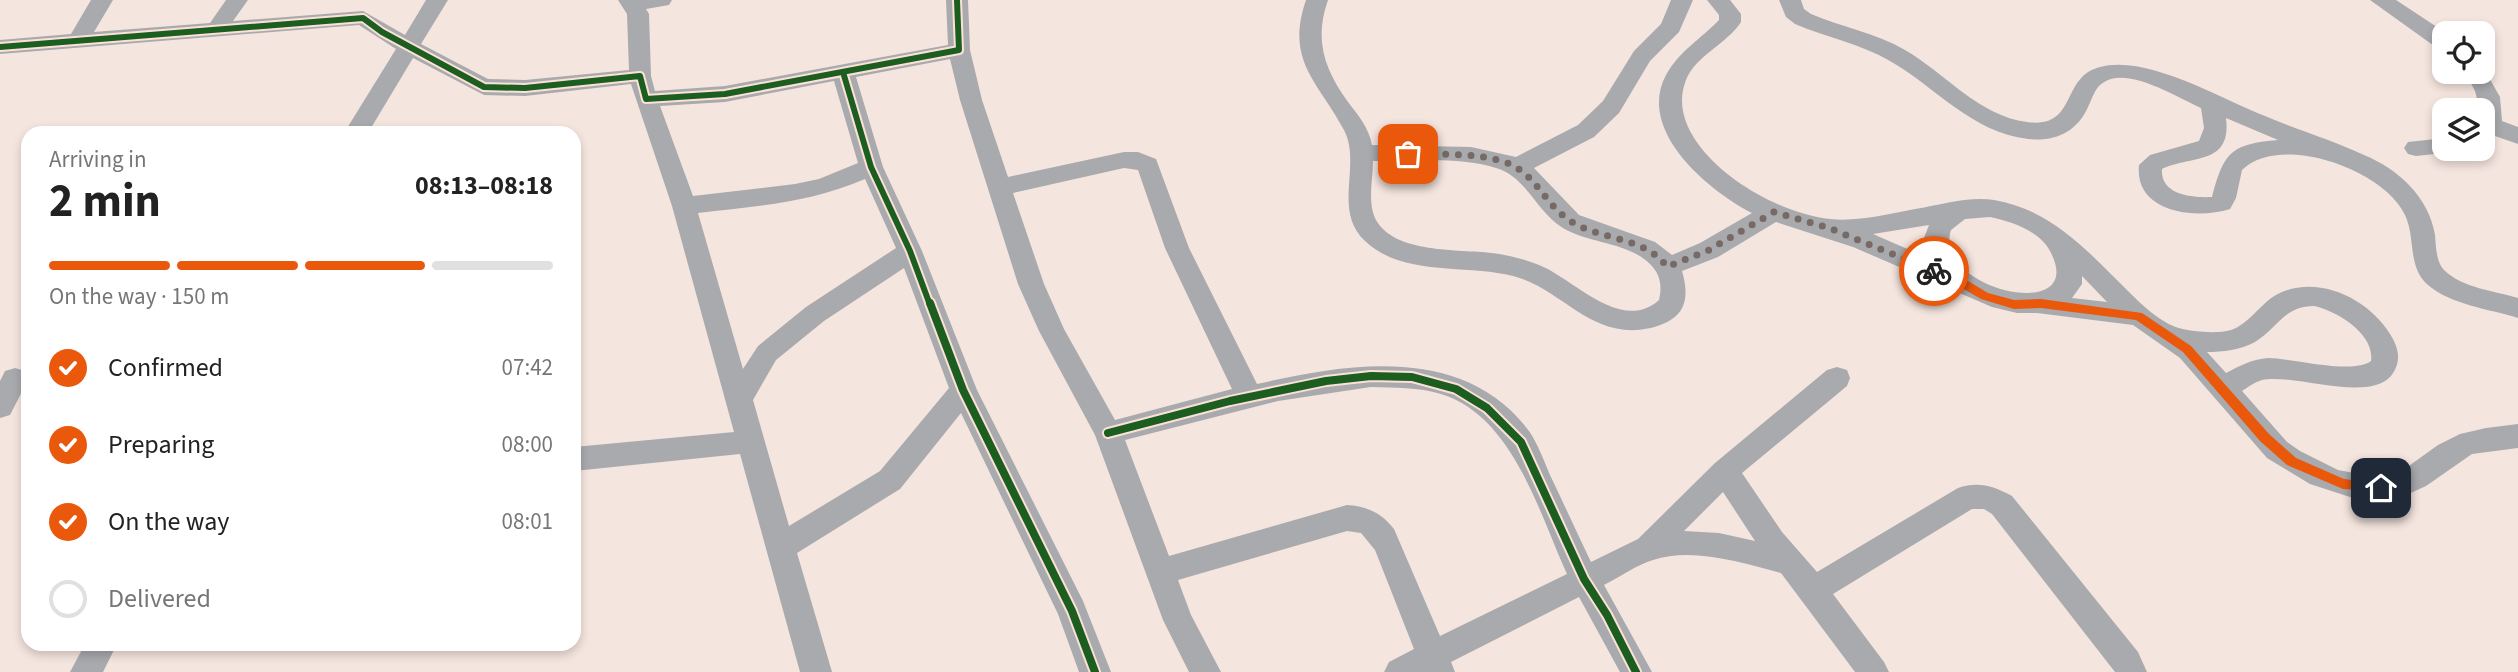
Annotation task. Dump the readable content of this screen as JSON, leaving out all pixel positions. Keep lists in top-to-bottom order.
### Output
{
  "page": {
    "heading": ["2 min", "Arriving in", "08:13–08:18"],
    "bar": "On the way · 150 m",
    "list": [
      ["Confirmed", "07:42"],
      ["Preparing", "08:00"],
      ["On the way", "08:01"],
      "Delivered"
    ]
  }
}
